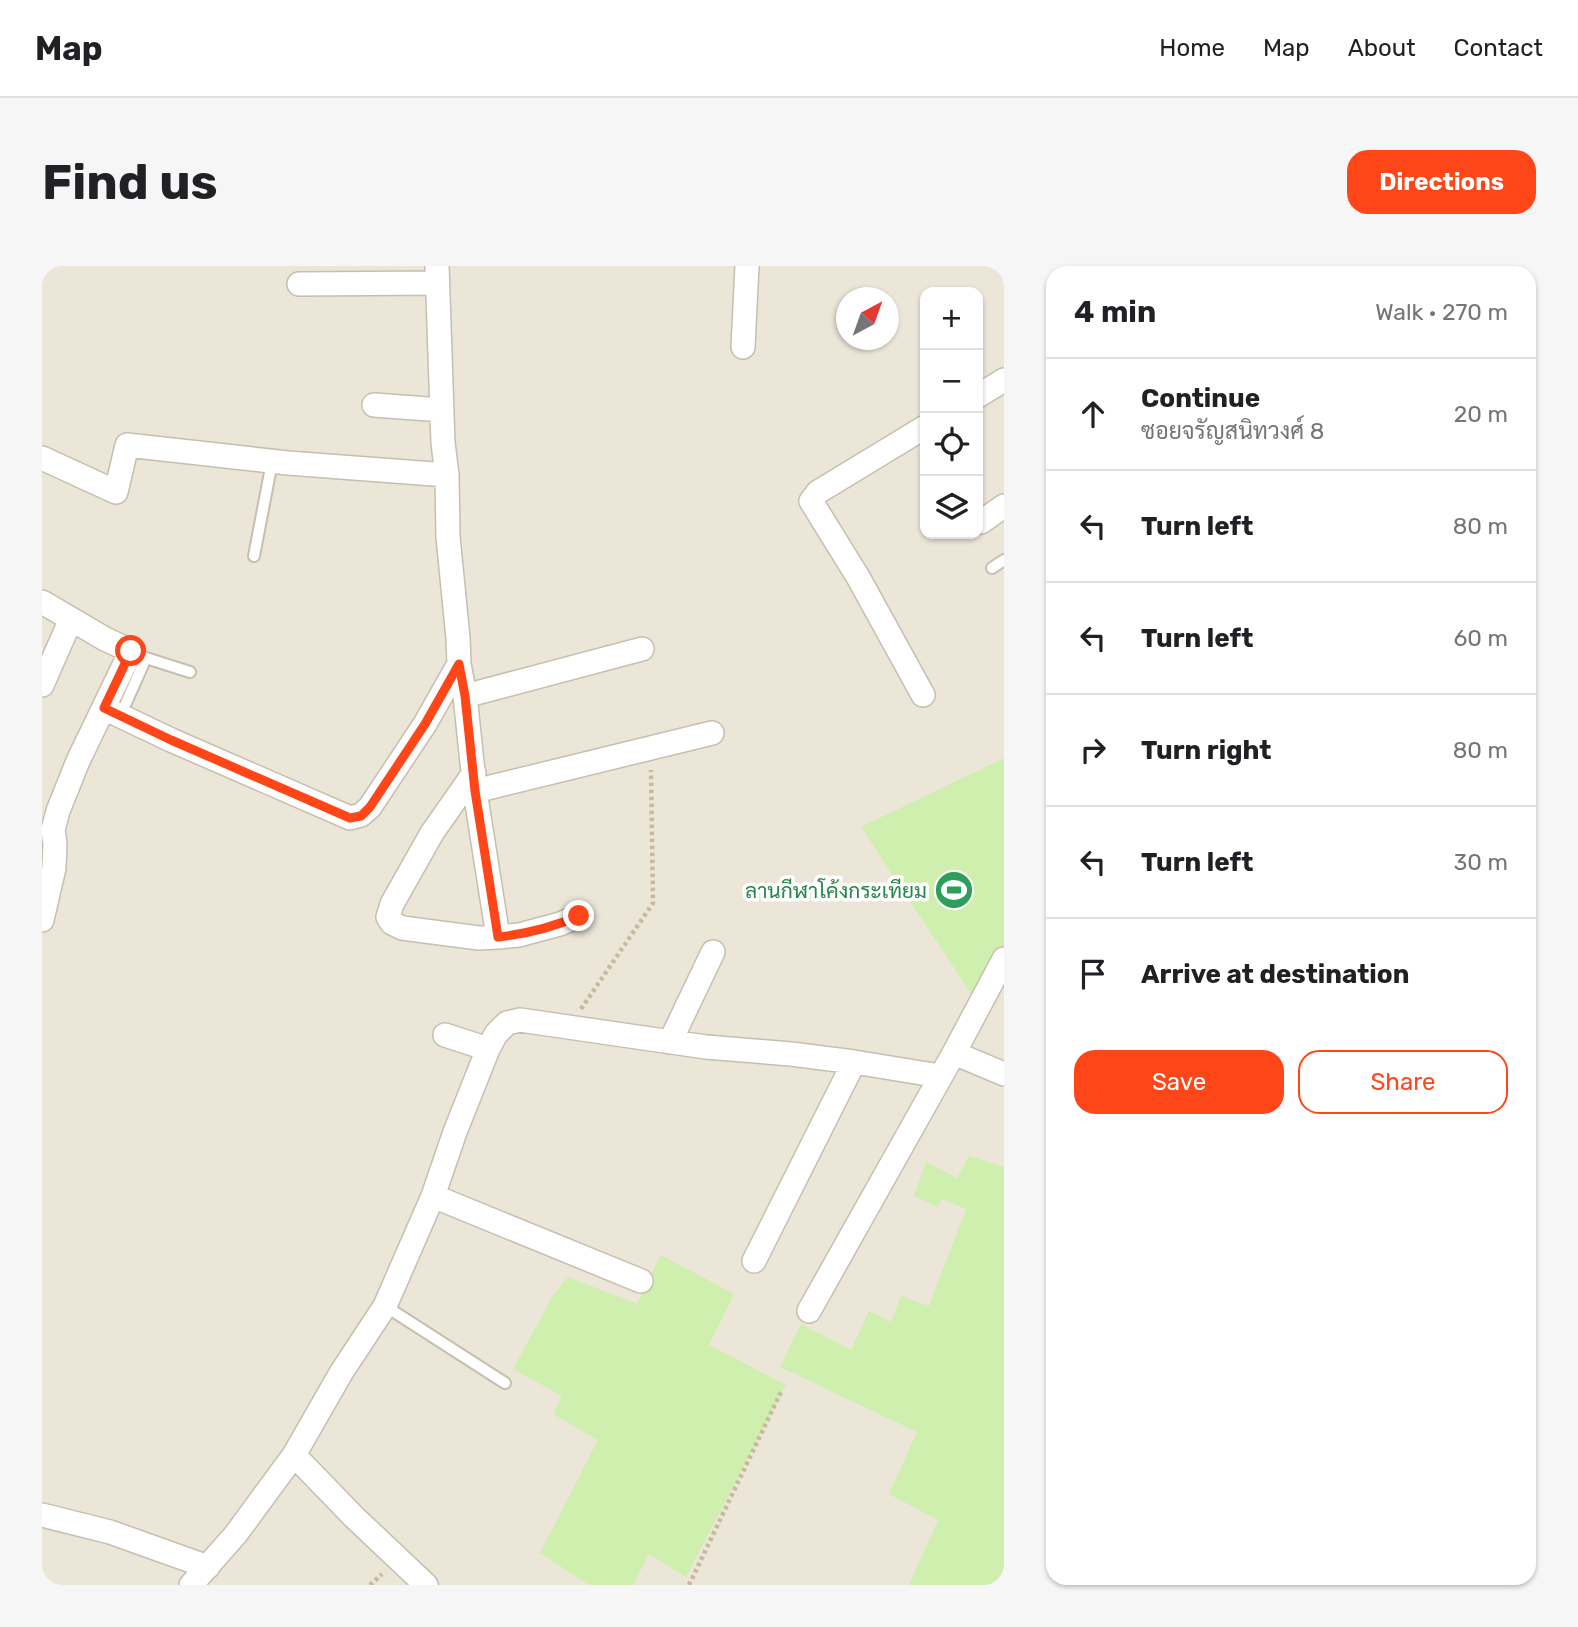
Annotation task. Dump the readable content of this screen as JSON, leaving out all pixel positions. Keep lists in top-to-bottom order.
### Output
{
  "places": {
    "sports": ["ลานกีฬาโค้งกระเทียม"]
  },
  "north": "top right",
  "page": {
    "header": "Map",
    "nav": [
      "Home",
      "Map",
      "About",
      "Contact"
    ],
    "buttons": [
      "Directions",
      ["Save", "Share"]
    ],
    "title": "Find us",
    "heading": ["4 min", "Walk · 270 m"],
    "map_buttons": ["+", "−"],
    "list": [
      ["Continue", "ซอยจรัญสนิทวงศ์ 8", "20 m"],
      ["Turn left", "80 m"],
      ["Turn left", "60 m"],
      ["Turn right", "80 m"],
      ["Turn left", "30 m"],
      "Arrive at destination"
    ]
  }
}
